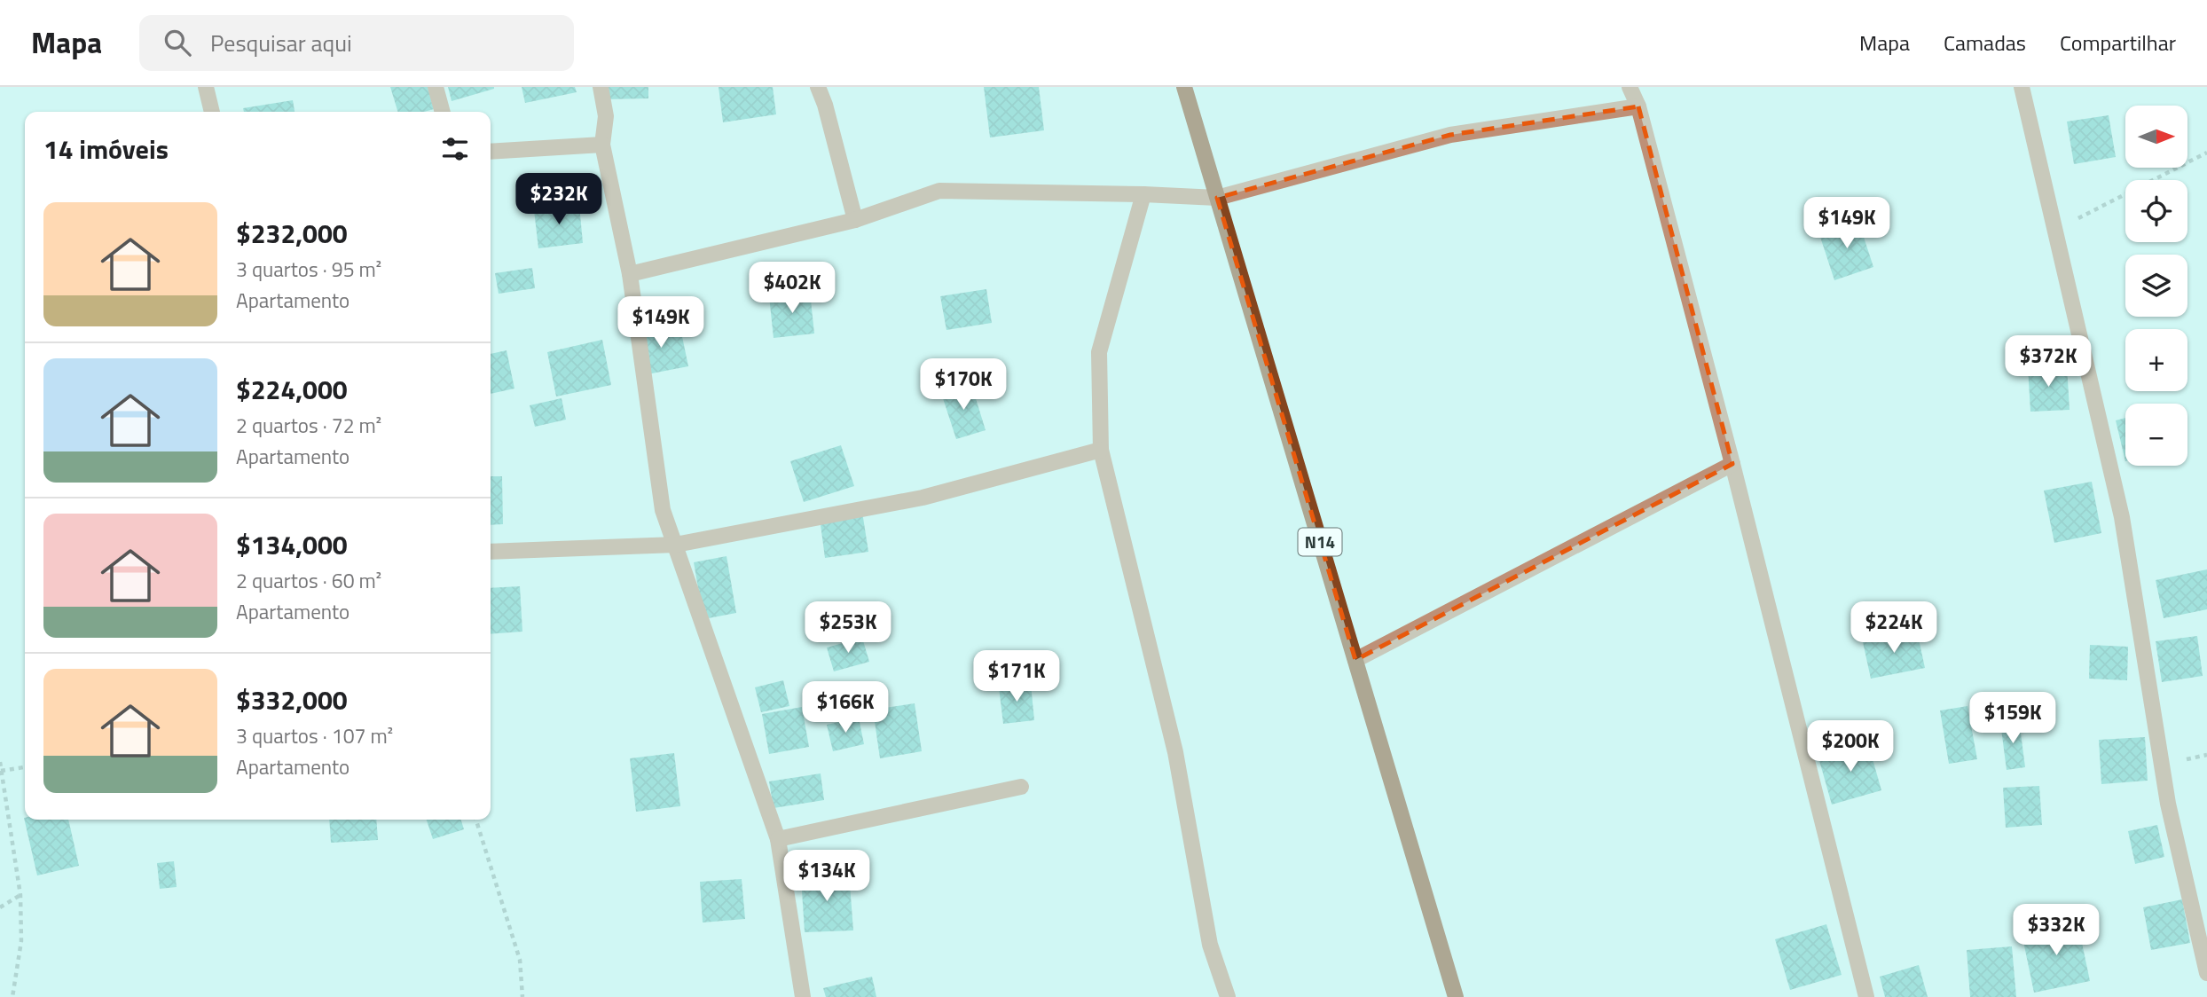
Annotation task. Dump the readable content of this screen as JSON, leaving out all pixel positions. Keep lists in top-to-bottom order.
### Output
{
  "streets": {
    "main road": ["N14"]
  },
  "north": "right",
  "page": {
    "header": "Mapa",
    "search": "Pesquisar aqui",
    "nav": ["Mapa", "Camadas", "Compartilhar"],
    "map_buttons": ["+", "−"],
    "heading": "14 imóveis",
    "price": [
      "$232K",
      "$149K",
      "$402K",
      "$149K",
      "$372K",
      "$170K",
      "$253K",
      "$224K",
      "$171K",
      "$166K",
      "$159K",
      "$200K",
      "$134K",
      "$332K"
    ],
    "list": [
      {
        "name": "$232,000",
        "note": "3 quartos · 95 m² · Apartamento"
      },
      {
        "name": "$224,000",
        "note": "2 quartos · 72 m² · Apartamento"
      },
      {
        "name": "$134,000",
        "note": "2 quartos · 60 m² · Apartamento"
      },
      {
        "name": "$332,000",
        "note": "3 quartos · 107 m² · Apartamento"
      }
    ]
  }
}
